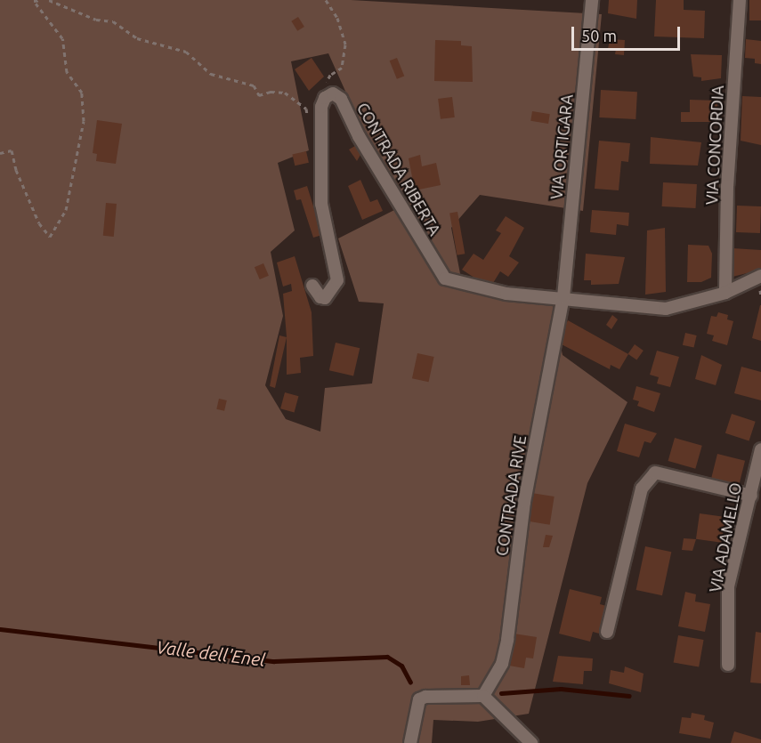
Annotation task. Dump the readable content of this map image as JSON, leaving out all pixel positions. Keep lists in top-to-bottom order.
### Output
{
  "streets": {
    "street": [
      "VIA CONCORDIA",
      "VIA ORTIGARA",
      "CONTRADA RIBERTA",
      "CONTRADA RIVE",
      "VIA ADAMELLO"
    ]
  },
  "crossings": [
    ["VIA ORTIGARA", "CONTRADA RIBERTA"],
    ["VIA ORTIGARA", "CONTRADA RIVE"],
    ["CONTRADA RIBERTA", "CONTRADA RIVE"]
  ],
  "water": ["Valle dell'Enel"],
  "scale_bar": "50 m"
}
